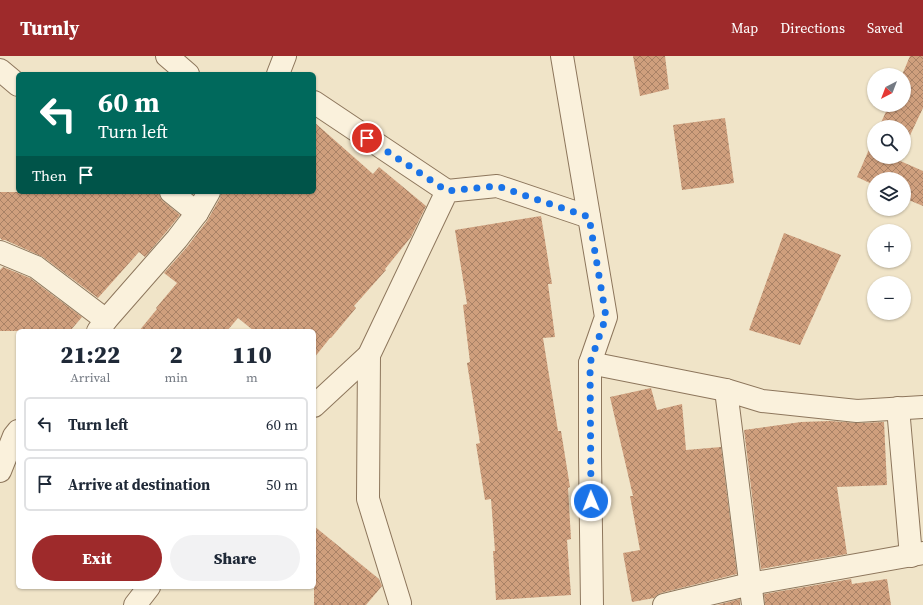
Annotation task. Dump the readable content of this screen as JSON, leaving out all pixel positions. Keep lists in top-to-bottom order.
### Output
{
  "north": "bottom left",
  "page": {
    "header": "Turnly",
    "nav": ["Map", "Directions", "Saved"],
    "map_buttons": ["+", "−"],
    "turn": ["60 m", "Turn left"],
    "then": "Then",
    "eta": [
      "21:22",
      "Arrival",
      "2",
      "min",
      "110",
      "m"
    ],
    "list": [
      {
        "name": "Turn left",
        "value": "60 m"
      },
      {
        "name": "Arrive at destination",
        "value": "50 m"
      }
    ],
    "buttons": ["Exit", "Share"]
  }
}
